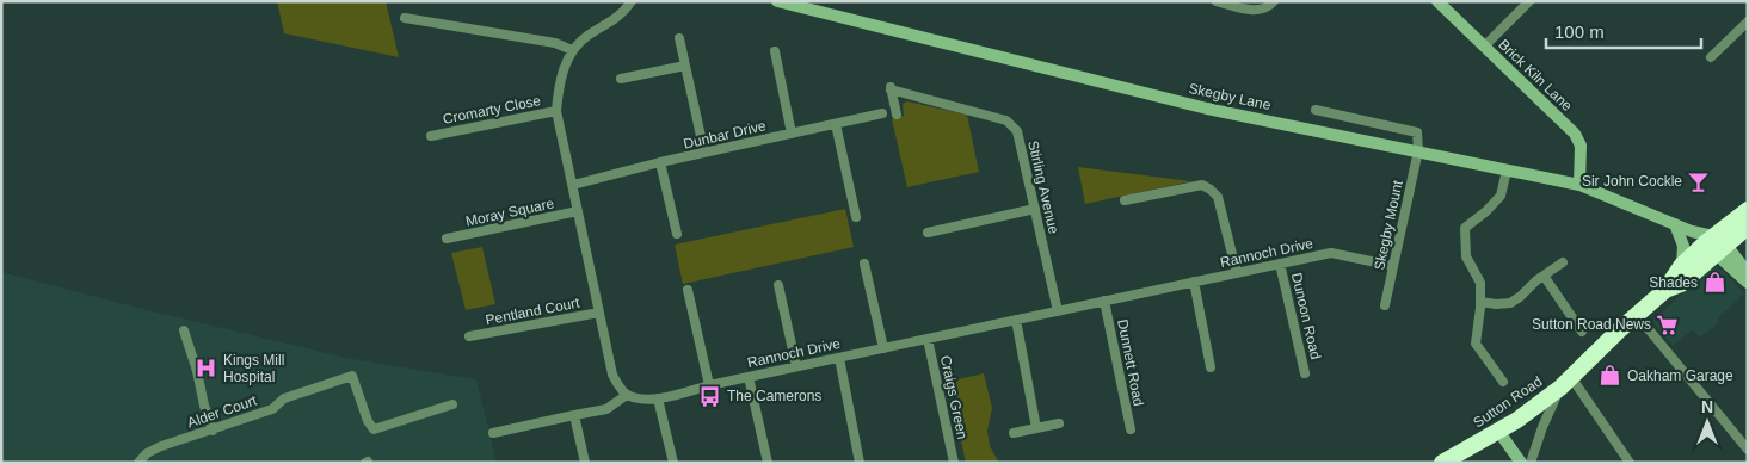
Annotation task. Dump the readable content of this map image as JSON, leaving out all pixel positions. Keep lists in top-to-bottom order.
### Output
{
  "streets": {
    "highway": ["Sutton Road"],
    "main road": ["Brick Kiln Lane", "Skegby Lane"],
    "street": [
      "Cromarty Close",
      "Dunbar Drive",
      "Stirling Avenue",
      "Moray Square",
      "Skegby Mount",
      "Rannoch Drive",
      "Pentland Court",
      "Dunoon Road",
      "Dunnett Road",
      "Craigs Green",
      "Alder Court"
    ]
  },
  "crossings": [
    ["Brick Kiln Lane", "Skegby Lane"],
    ["Skegby Lane", "Skegby Mount"],
    ["Skegby Lane", "Sutton Road"],
    ["Stirling Avenue", "Rannoch Drive"],
    ["Skegby Mount", "Rannoch Drive"],
    ["Rannoch Drive", "Dunoon Road"],
    ["Rannoch Drive", "Dunnett Road"],
    ["Rannoch Drive", "Craigs Green"]
  ],
  "places": {
    "bar": ["Sir John Cockle"],
    "shop": ["Shades", "Oakham Garage"],
    "supermarket": ["Sutton Road News"],
    "hospital": ["Kings Mill Hospital"],
    "bus stop": ["The Camerons"]
  },
  "scale_bar": "100 m",
  "north": "top"
}
